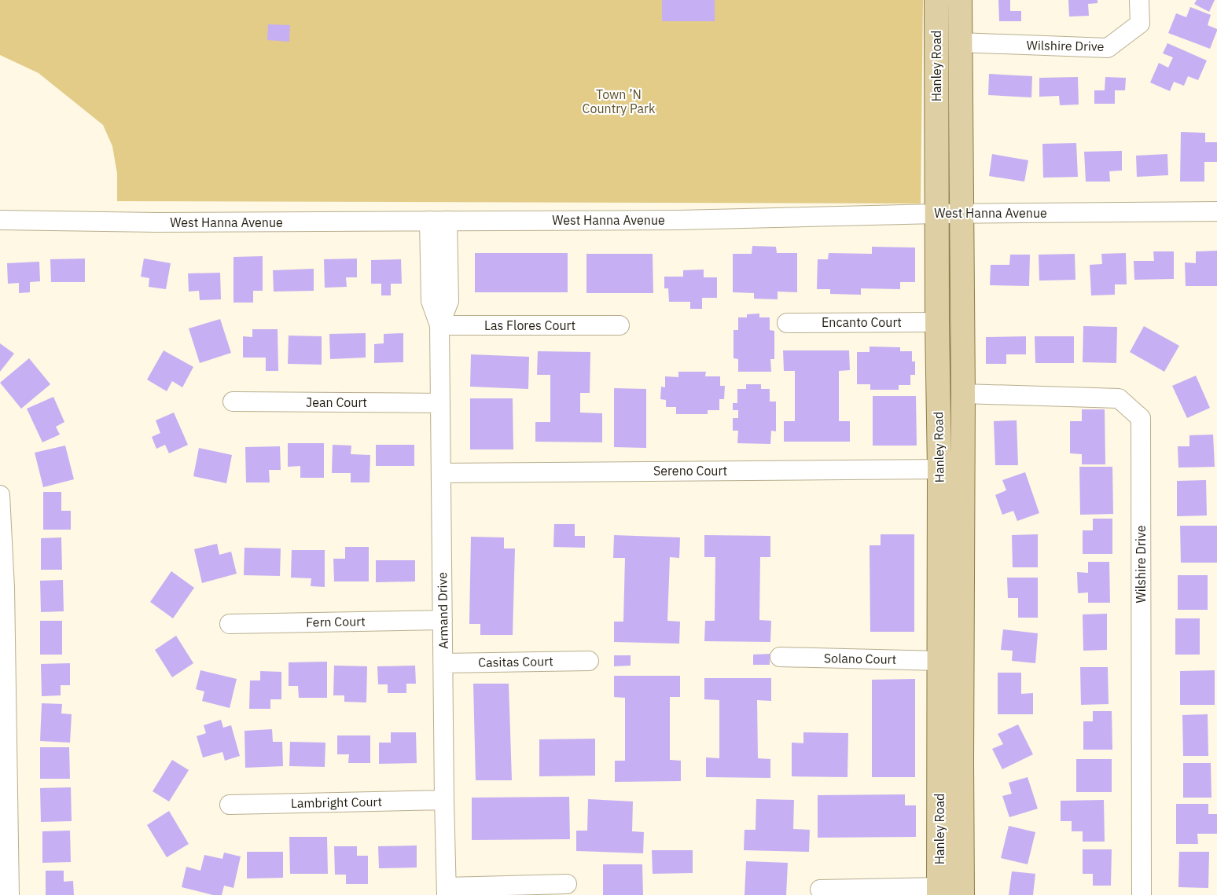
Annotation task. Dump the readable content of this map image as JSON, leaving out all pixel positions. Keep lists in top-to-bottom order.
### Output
{
  "streets": {
    "main road": ["Hanley Road"],
    "street": [
      "Wilshire Drive",
      "West Hanna Avenue",
      "Encanto Court",
      "Las Flores Court",
      "Jean Court",
      "Sereno Court",
      "Armand Drive",
      "Fern Court",
      "Solano Court",
      "Casitas Court",
      "Lambright Court"
    ]
  },
  "crossings": [
    ["Wilshire Drive", "Hanley Road"],
    ["Hanley Road", "West Hanna Avenue"],
    ["Hanley Road", "Encanto Court"],
    ["Hanley Road", "Sereno Court"],
    ["Hanley Road", "Solano Court"],
    ["West Hanna Avenue", "Armand Drive"],
    ["Las Flores Court", "Armand Drive"],
    ["Jean Court", "Armand Drive"],
    ["Sereno Court", "Armand Drive"],
    ["Armand Drive", "Fern Court"],
    ["Armand Drive", "Casitas Court"],
    ["Armand Drive", "Lambright Court"]
  ],
  "parks": ["Town ’N Country Park"]
}
